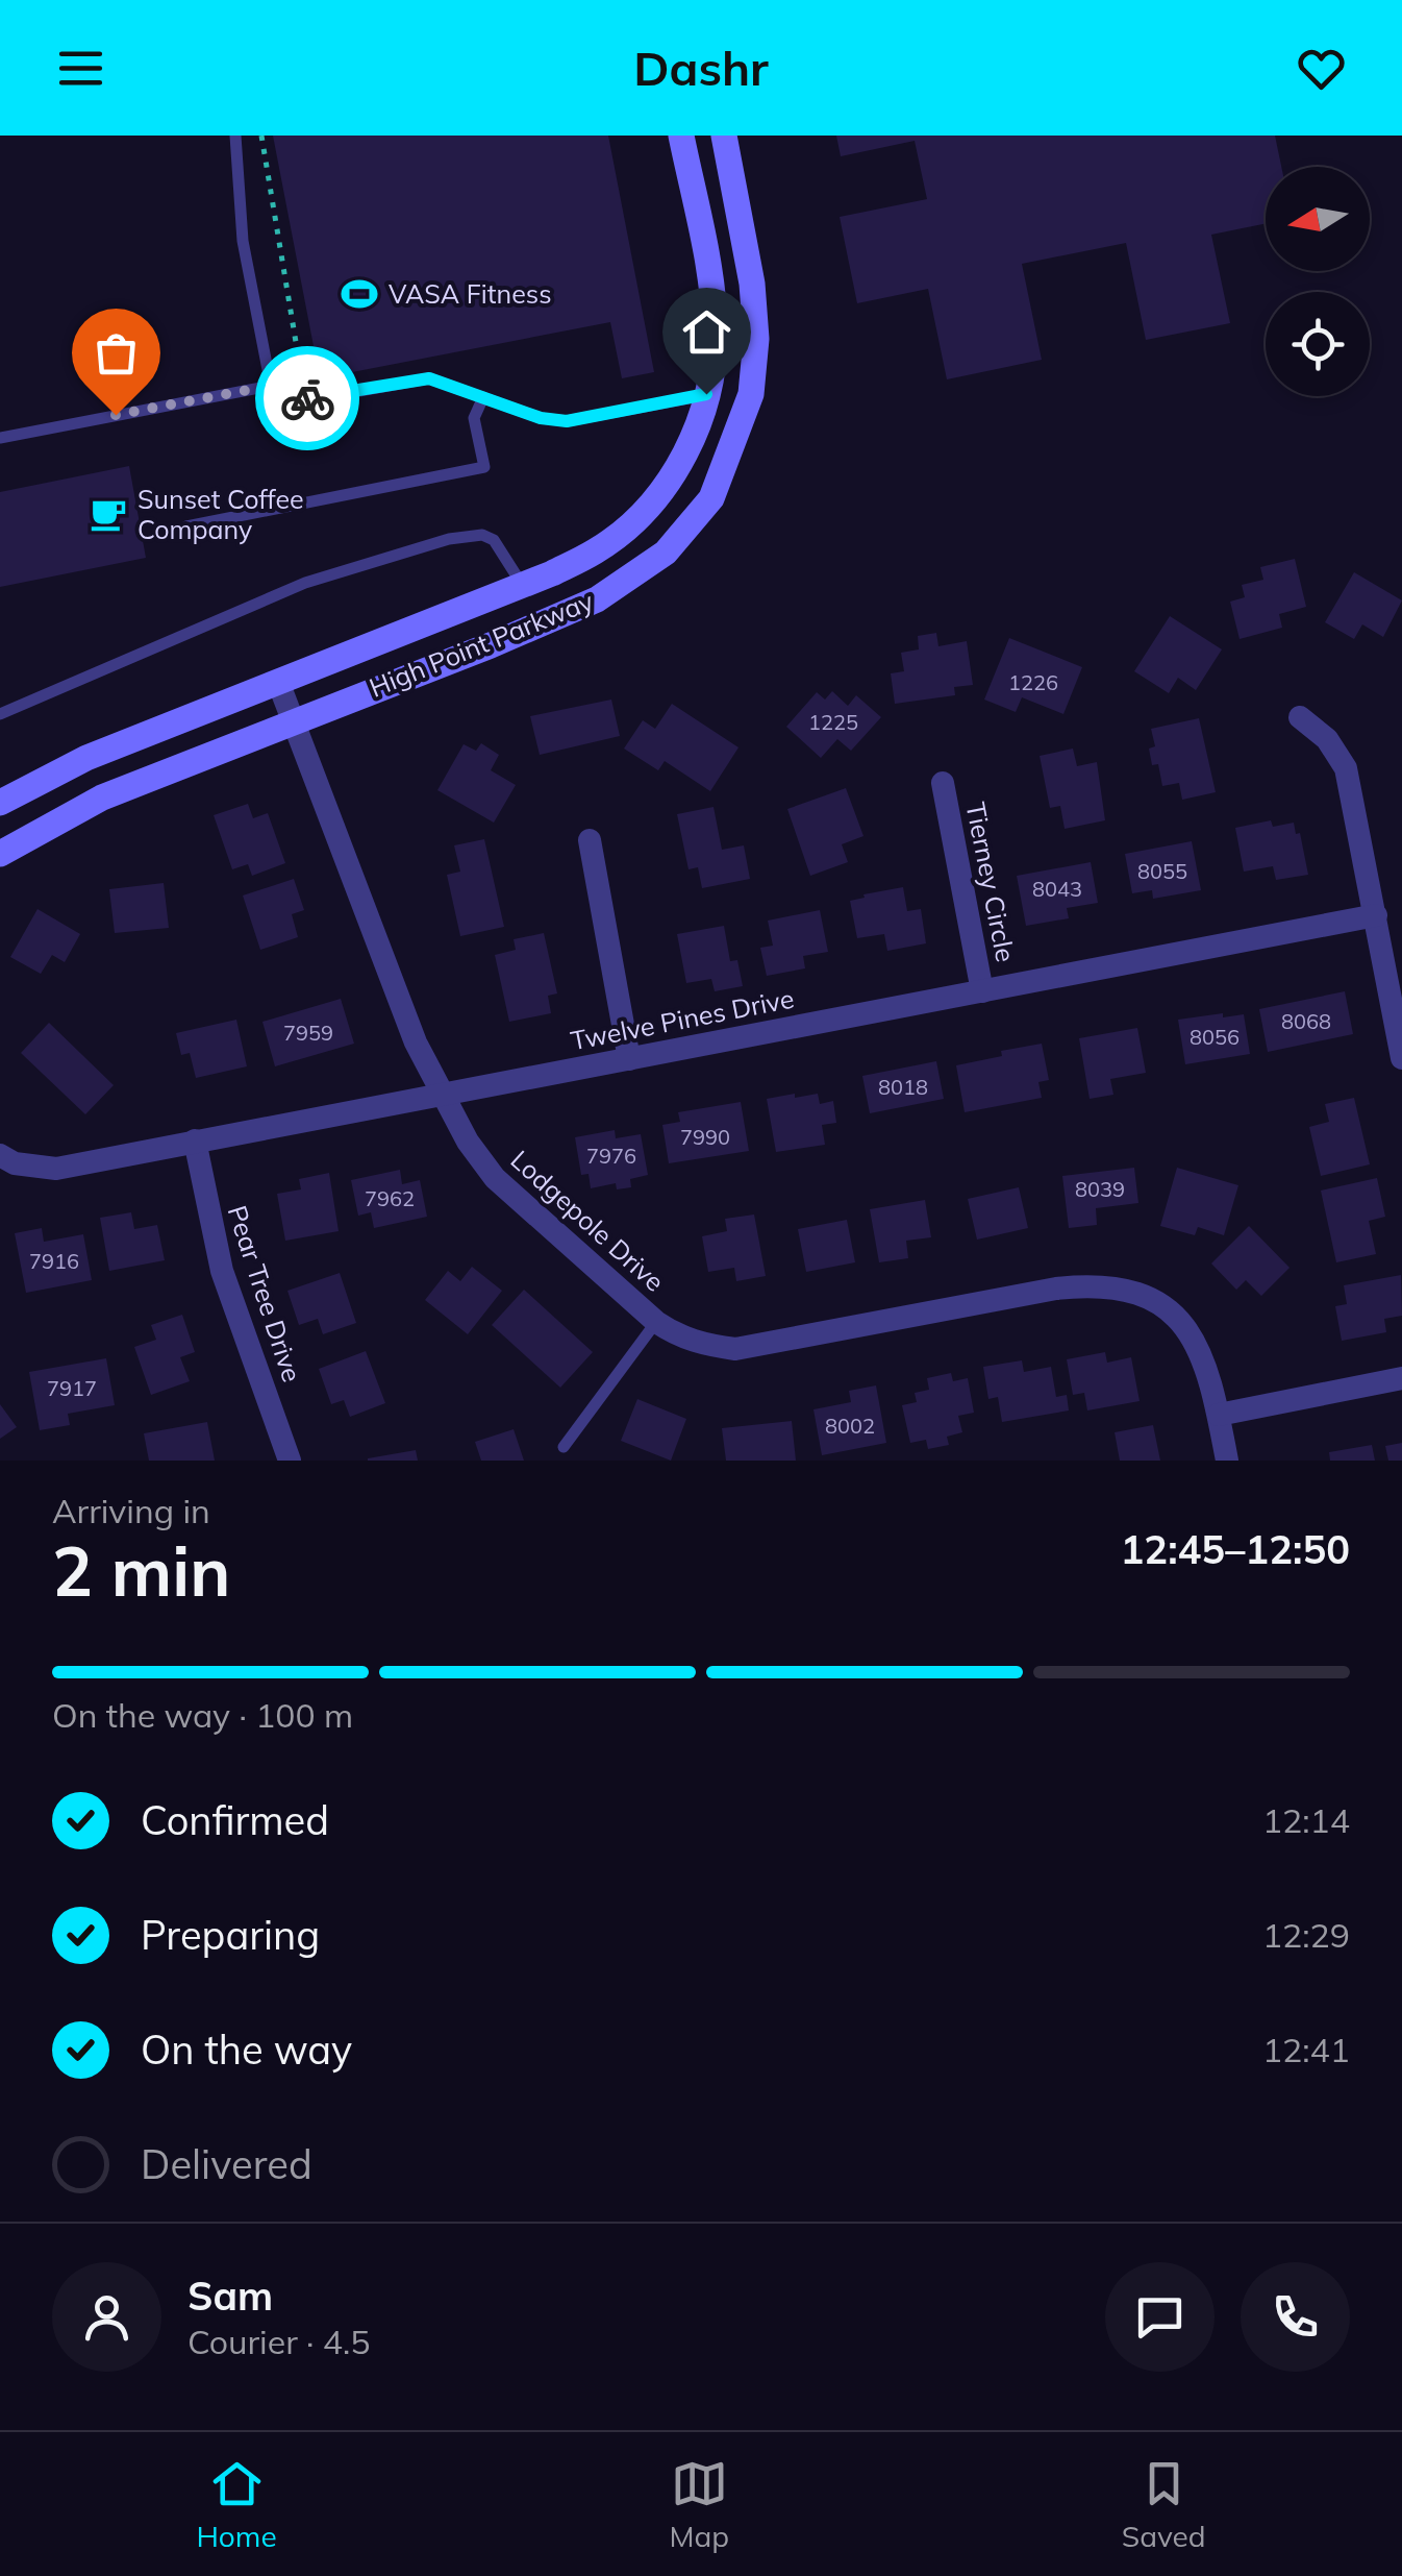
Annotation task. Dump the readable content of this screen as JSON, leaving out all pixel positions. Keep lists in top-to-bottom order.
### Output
{
  "streets": {
    "street": [
      "High Point Parkway",
      "Tierney Circle",
      "Twelve Pines Drive",
      "Lodgepole Drive",
      "Pear Tree Drive"
    ]
  },
  "crossings": [
    ["High Point Parkway", "Lodgepole Drive"],
    ["Tierney Circle", "Twelve Pines Drive"],
    ["Twelve Pines Drive", "Lodgepole Drive"],
    ["Twelve Pines Drive", "Pear Tree Drive"]
  ],
  "places": {
    "sports": ["VASA Fitness"],
    "cafe": ["Sunset Coffee Company"]
  },
  "house_numbers": [
    "1226",
    "1225",
    "8055",
    "8043",
    "8068",
    "7959",
    "8056",
    "8018",
    "7990",
    "7976",
    "8039",
    "7962",
    "7916",
    "7917",
    "8002"
  ],
  "north": "left",
  "page": {
    "header": "Dashr",
    "heading": ["2 min", "Arriving in", "12:45–12:50"],
    "panel": ["Sam", "Courier · 4.5"],
    "bar": "On the way · 100 m",
    "list": [
      ["Confirmed", "12:14"],
      ["Preparing", "12:29"],
      ["On the way", "12:41"],
      "Delivered"
    ],
    "tabs": ["Home", "Map", "Saved"]
  }
}
